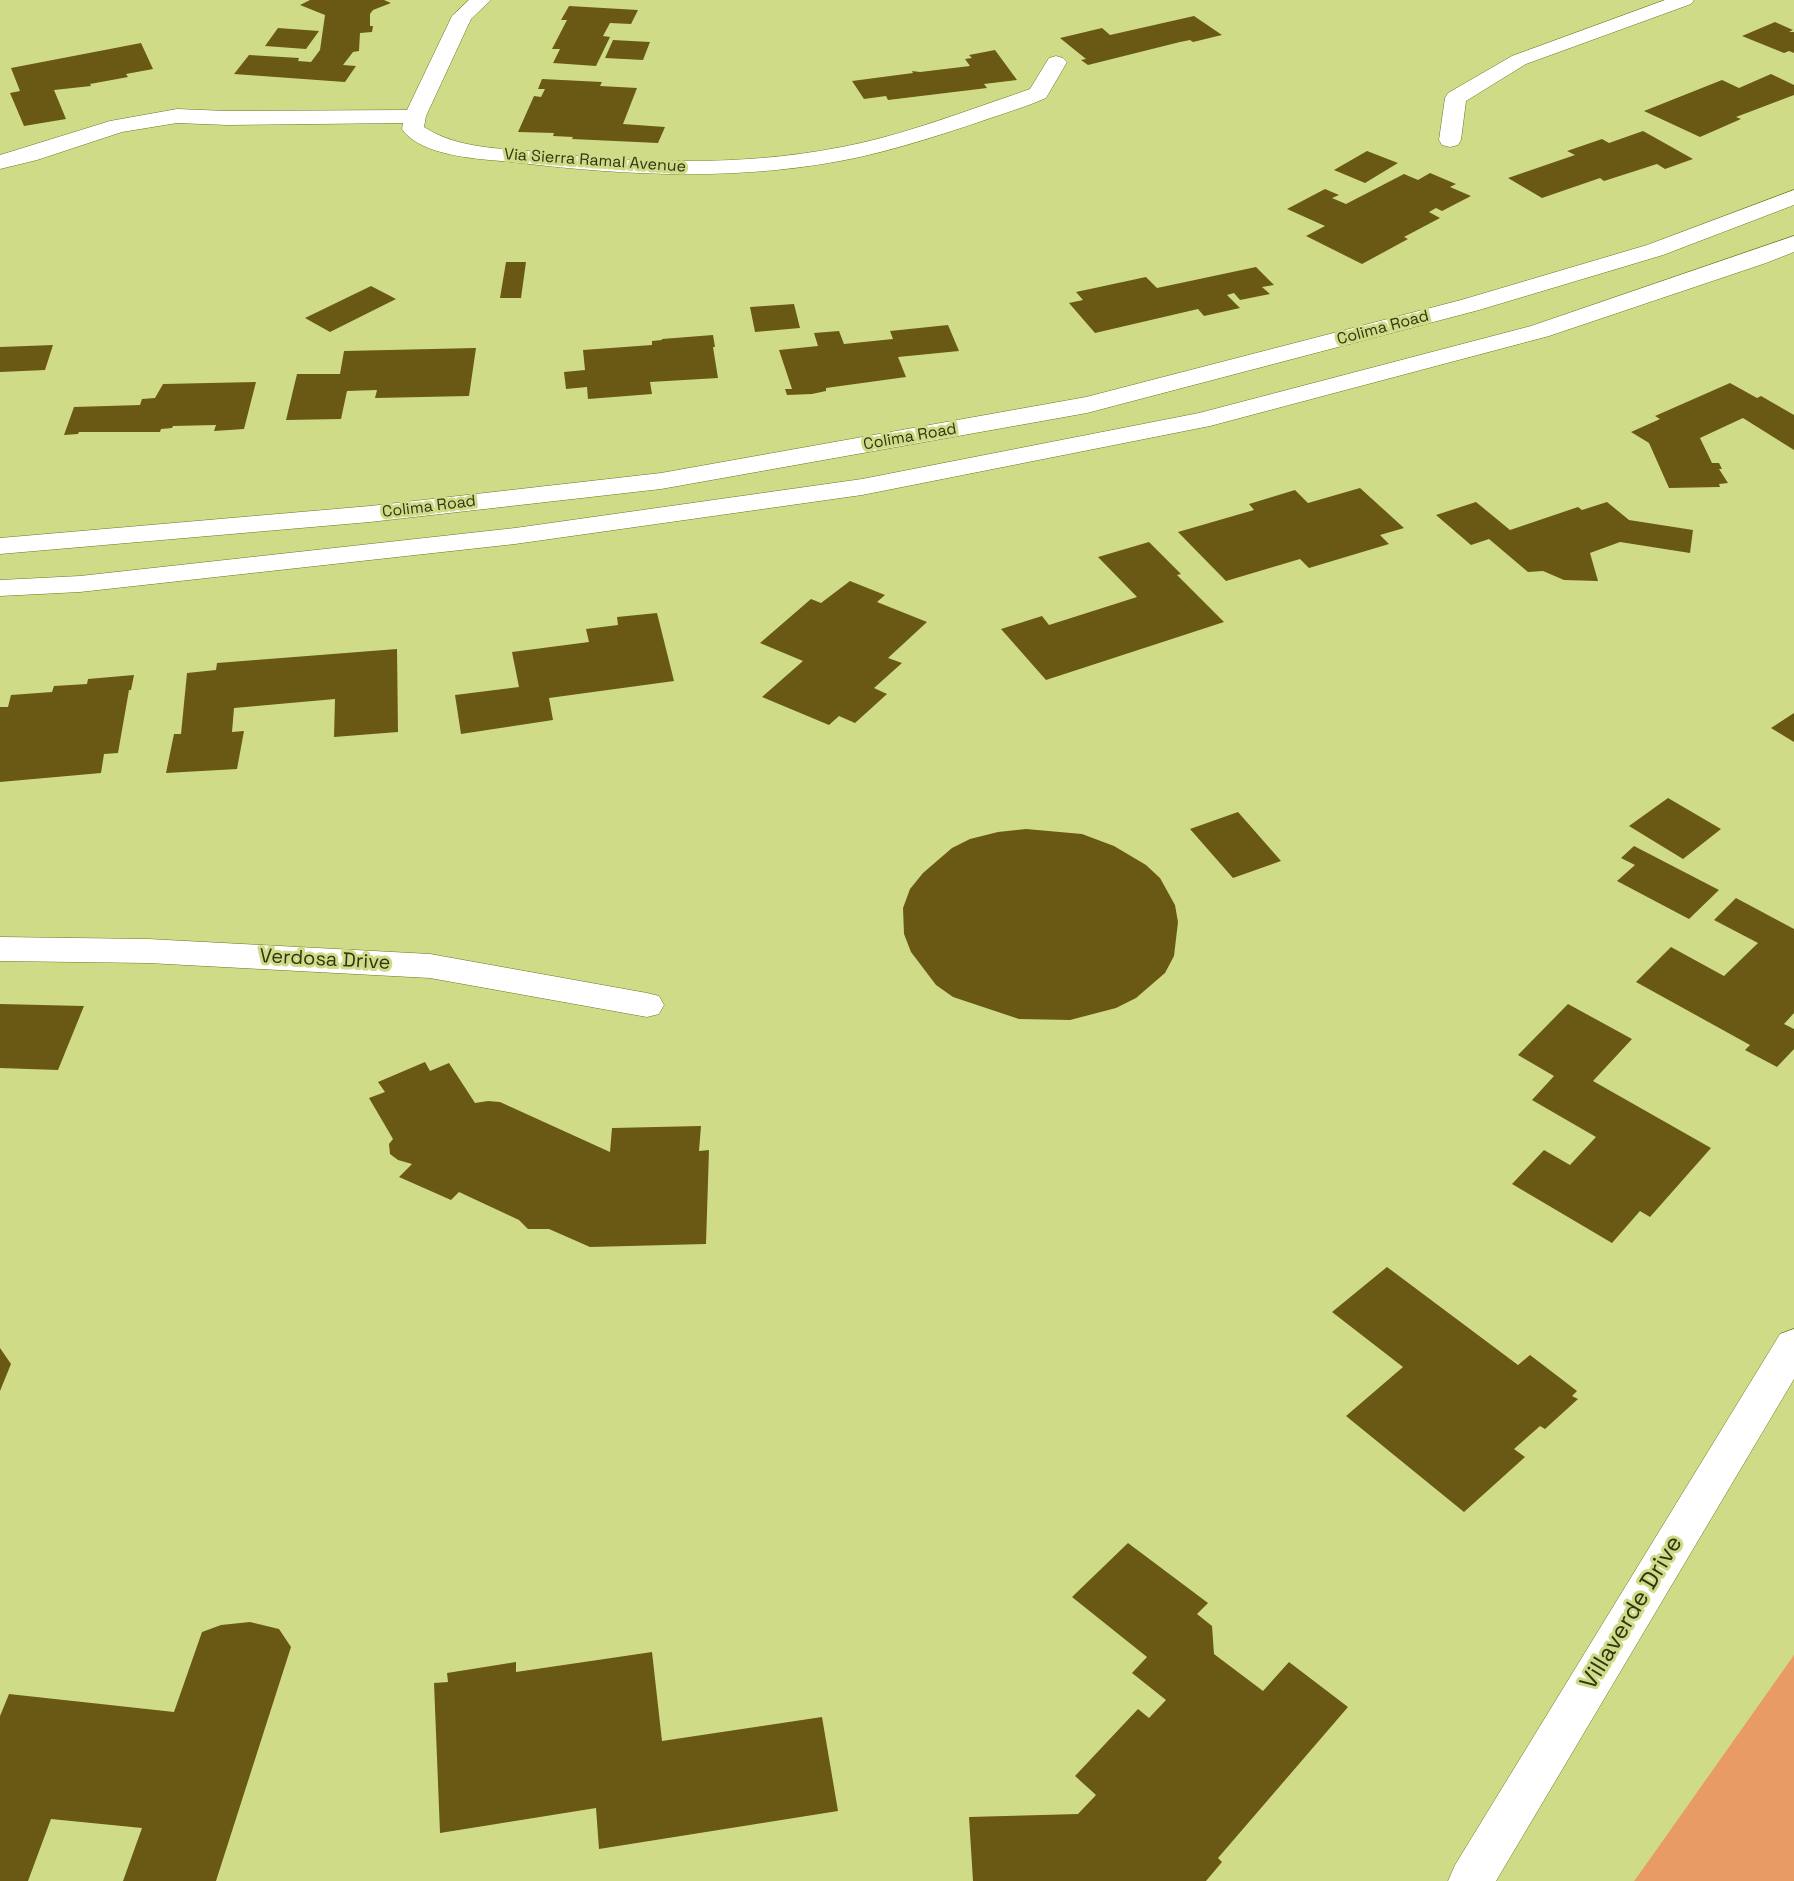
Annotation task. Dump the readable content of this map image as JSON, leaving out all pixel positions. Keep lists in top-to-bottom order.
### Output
{
  "streets": {
    "main road": [
      "Via Sierra Ramal Avenue",
      "Colima Road",
      "Verdosa Drive",
      "Villaverde Drive"
    ]
  }
}
